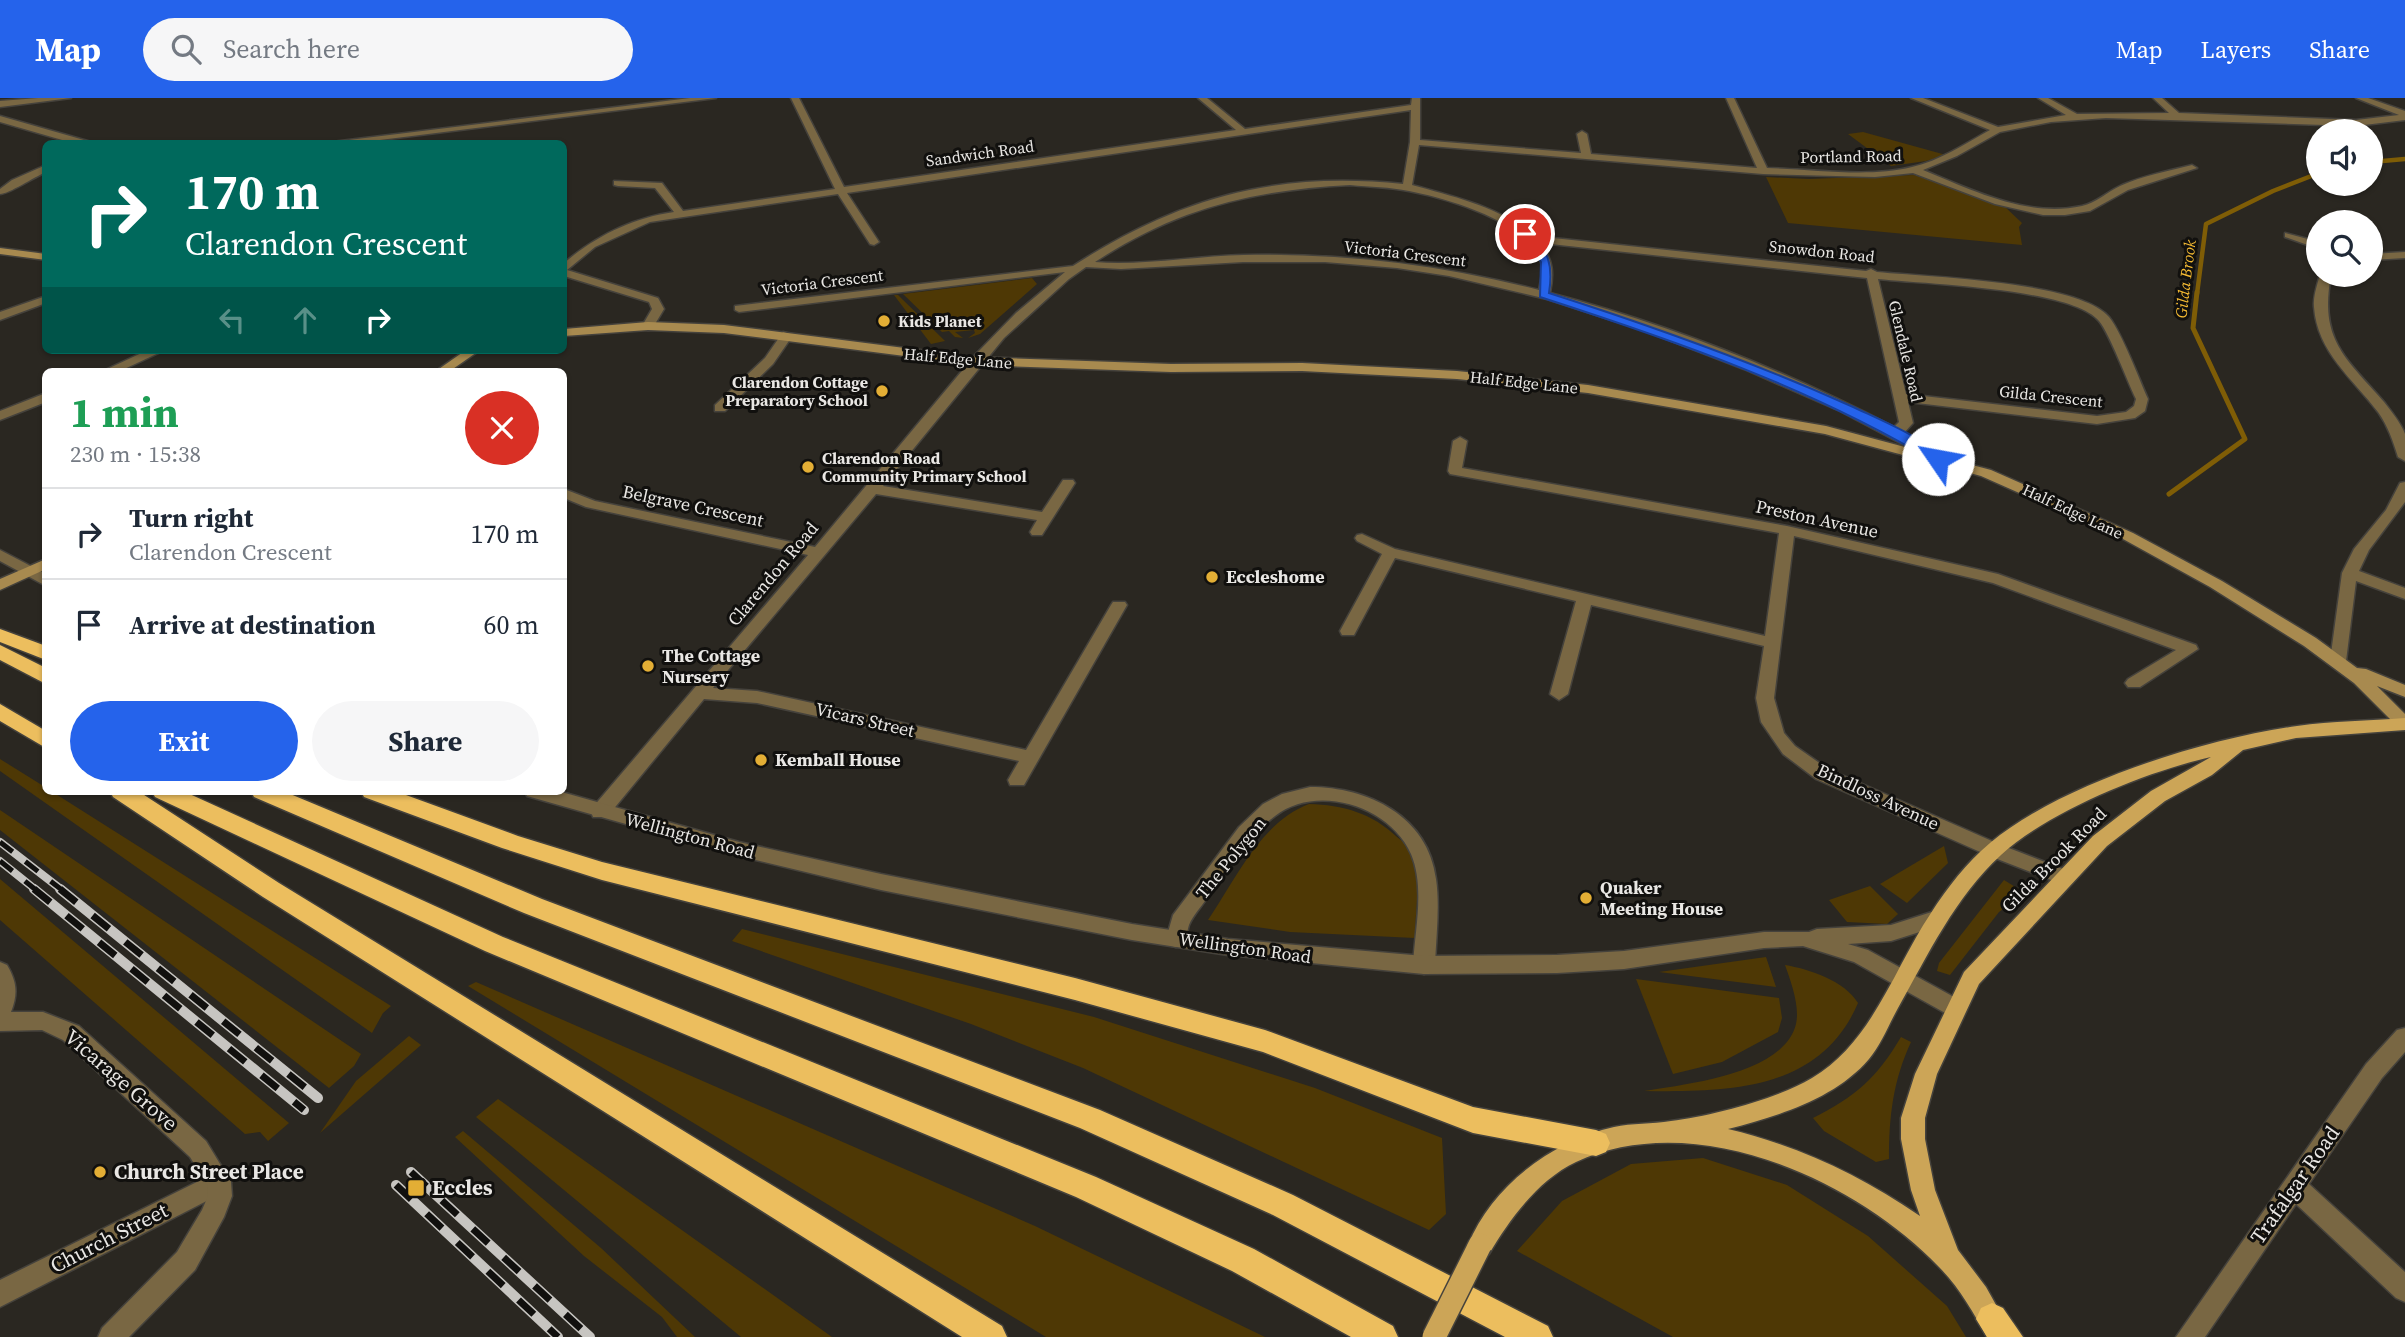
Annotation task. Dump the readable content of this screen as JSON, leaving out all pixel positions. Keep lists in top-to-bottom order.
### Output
{
  "streets": {
    "main road": ["Half Edge Lane", "Gilda Brook Road"],
    "street": [
      "Sandwich Road",
      "Portland Road",
      "Snowdon Road",
      "Victoria Crescent",
      "Glendale Road",
      "Gilda Crescent",
      "Belgrave Crescent",
      "Preston Avenue",
      "Clarendon Road",
      "Vicars Street",
      "Bindloss Avenue",
      "Wellington Road",
      "The Polygon",
      "Vicarage Grove",
      "Trafalgar Road",
      "Church Street"
    ]
  },
  "crossings": [
    ["Snowdon Road", "Glendale Road"],
    ["Snowdon Road", "Gilda Crescent"],
    ["Victoria Crescent", "Glendale Road"],
    ["Victoria Crescent", "Half Edge Lane"],
    ["Victoria Crescent", "Clarendon Road"],
    ["Glendale Road", "Gilda Crescent"],
    ["Half Edge Lane", "Clarendon Road"],
    ["Belgrave Crescent", "Clarendon Road"],
    ["Preston Avenue", "Bindloss Avenue"],
    ["Clarendon Road", "Vicars Street"],
    ["Clarendon Road", "Wellington Road"],
    ["Bindloss Avenue", "Gilda Brook Road"],
    ["Wellington Road", "The Polygon"],
    ["Wellington Road", "Gilda Brook Road"],
    ["Vicarage Grove", "Church Street"]
  ],
  "water": ["Gilda Brook"],
  "places": {
    "other": [
      "Kids Planet",
      "Clarendon Cottage Preparatory School",
      "Clarendon Road Community Primary School",
      "Eccleshome",
      "The Cottage Nursery",
      "Kemball House",
      "Quaker Meeting House",
      "Church Street Place"
    ],
    "transit": ["Eccles"]
  },
  "page": {
    "header": "Map",
    "search": "Search here",
    "nav": ["Map", "Layers", "Share"],
    "turn": ["170 m", "Clarendon Crescent"],
    "heading": ["1 min", "230 m · 15:38"],
    "list": [
      {
        "name": "Turn right",
        "note": "Clarendon Crescent",
        "value": "170 m"
      },
      {
        "name": "Arrive at destination",
        "value": "60 m"
      }
    ],
    "buttons": ["Exit", "Share"]
  }
}
